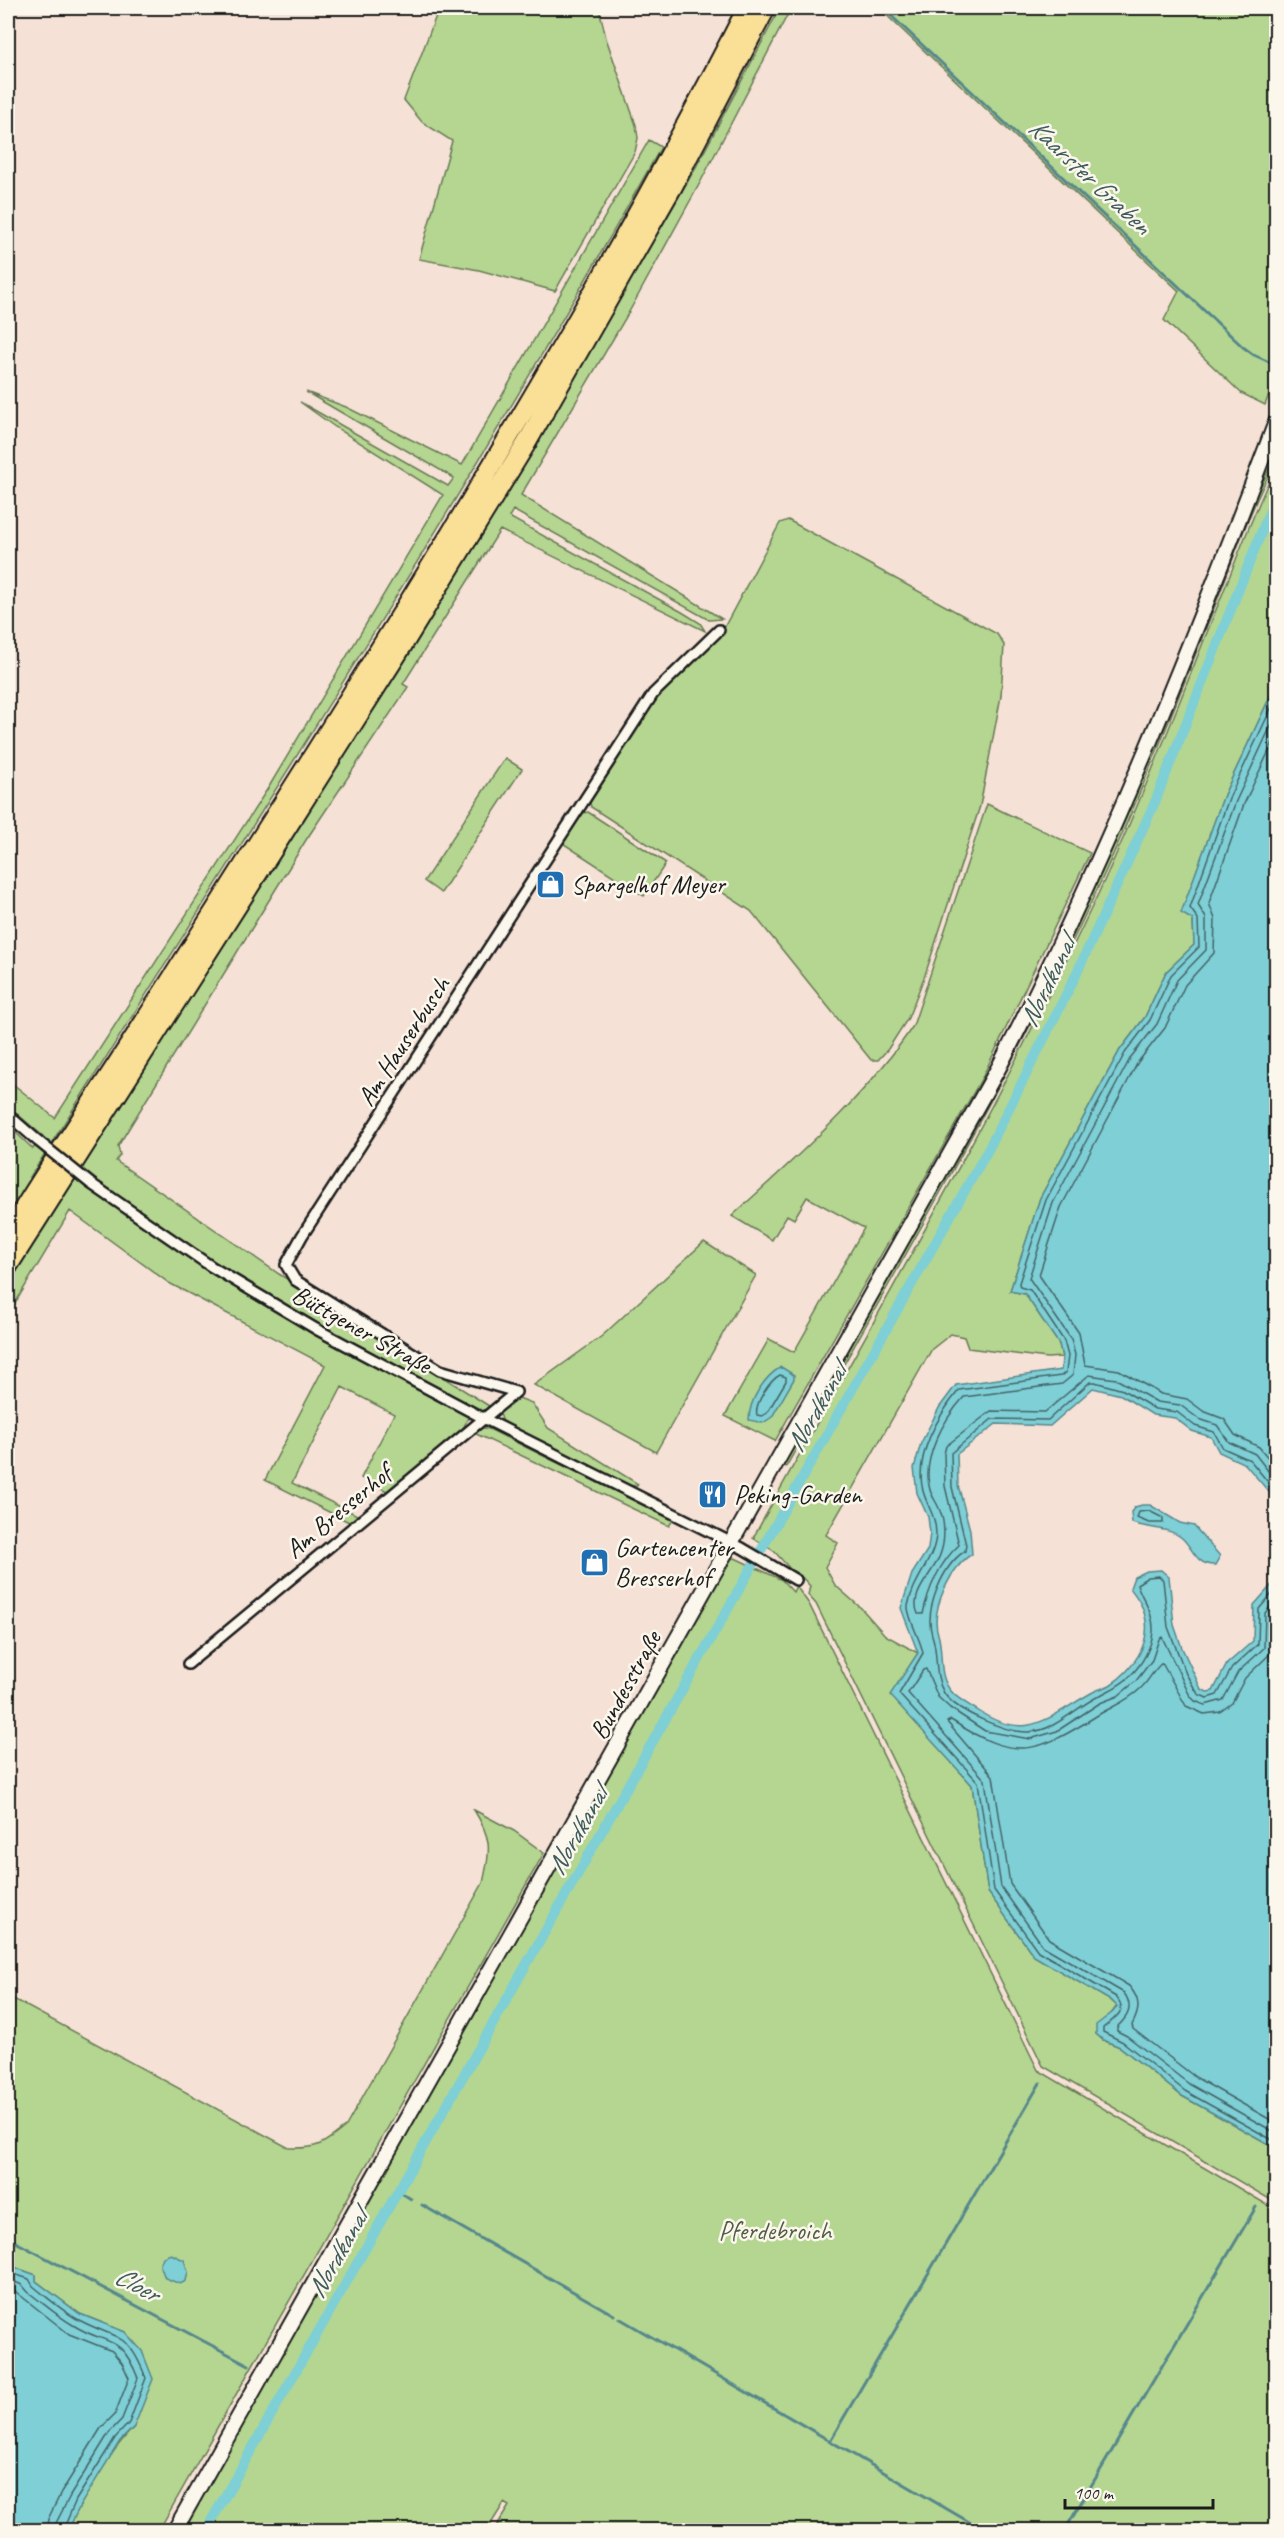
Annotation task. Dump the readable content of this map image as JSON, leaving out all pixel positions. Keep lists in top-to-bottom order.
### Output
{
  "streets": {
    "main road": ["Bundesstraße"],
    "street": ["Am Hauserbusch", "Büttgener Straße", "Am Bresserhof"]
  },
  "crossings": [
    ["Am Hauserbusch", "Am Bresserhof"],
    ["Büttgener Straße", "Am Bresserhof"],
    ["Büttgener Straße", "Bundesstraße"]
  ],
  "water": ["Kaarster Graben", "Nordkanal", "Cloer"],
  "parks": ["Pferdebroich"],
  "places": {
    "shop": ["Spargelhof Meyer", "Gartencenter Bresserhof"],
    "restaurant": ["Peking-Garden"]
  },
  "scale_bar": "100 m"
}
